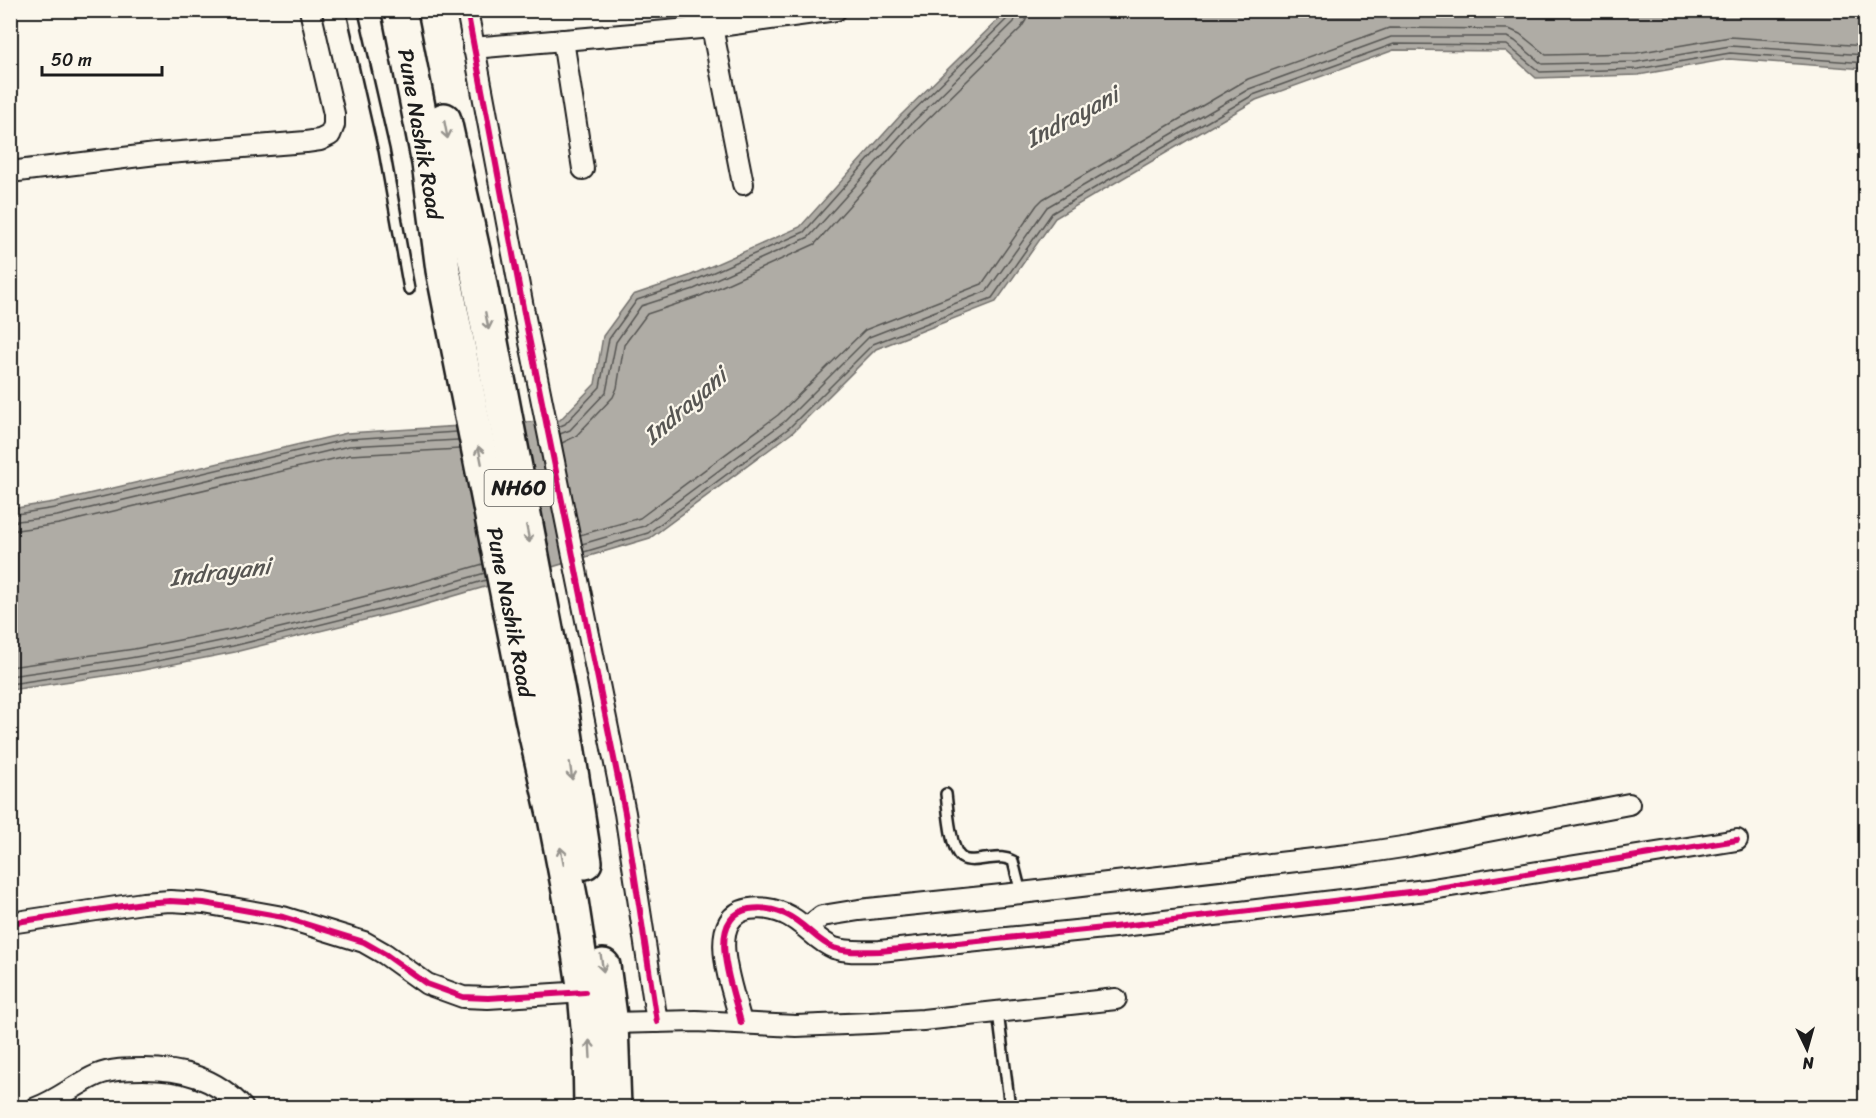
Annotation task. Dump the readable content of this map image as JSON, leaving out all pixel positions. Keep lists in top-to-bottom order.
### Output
{
  "streets": {
    "highway": ["Pune Nashik Road", "NH60"]
  },
  "water": ["Indrayani"],
  "scale_bar": "50 m",
  "north": "bottom"
}
